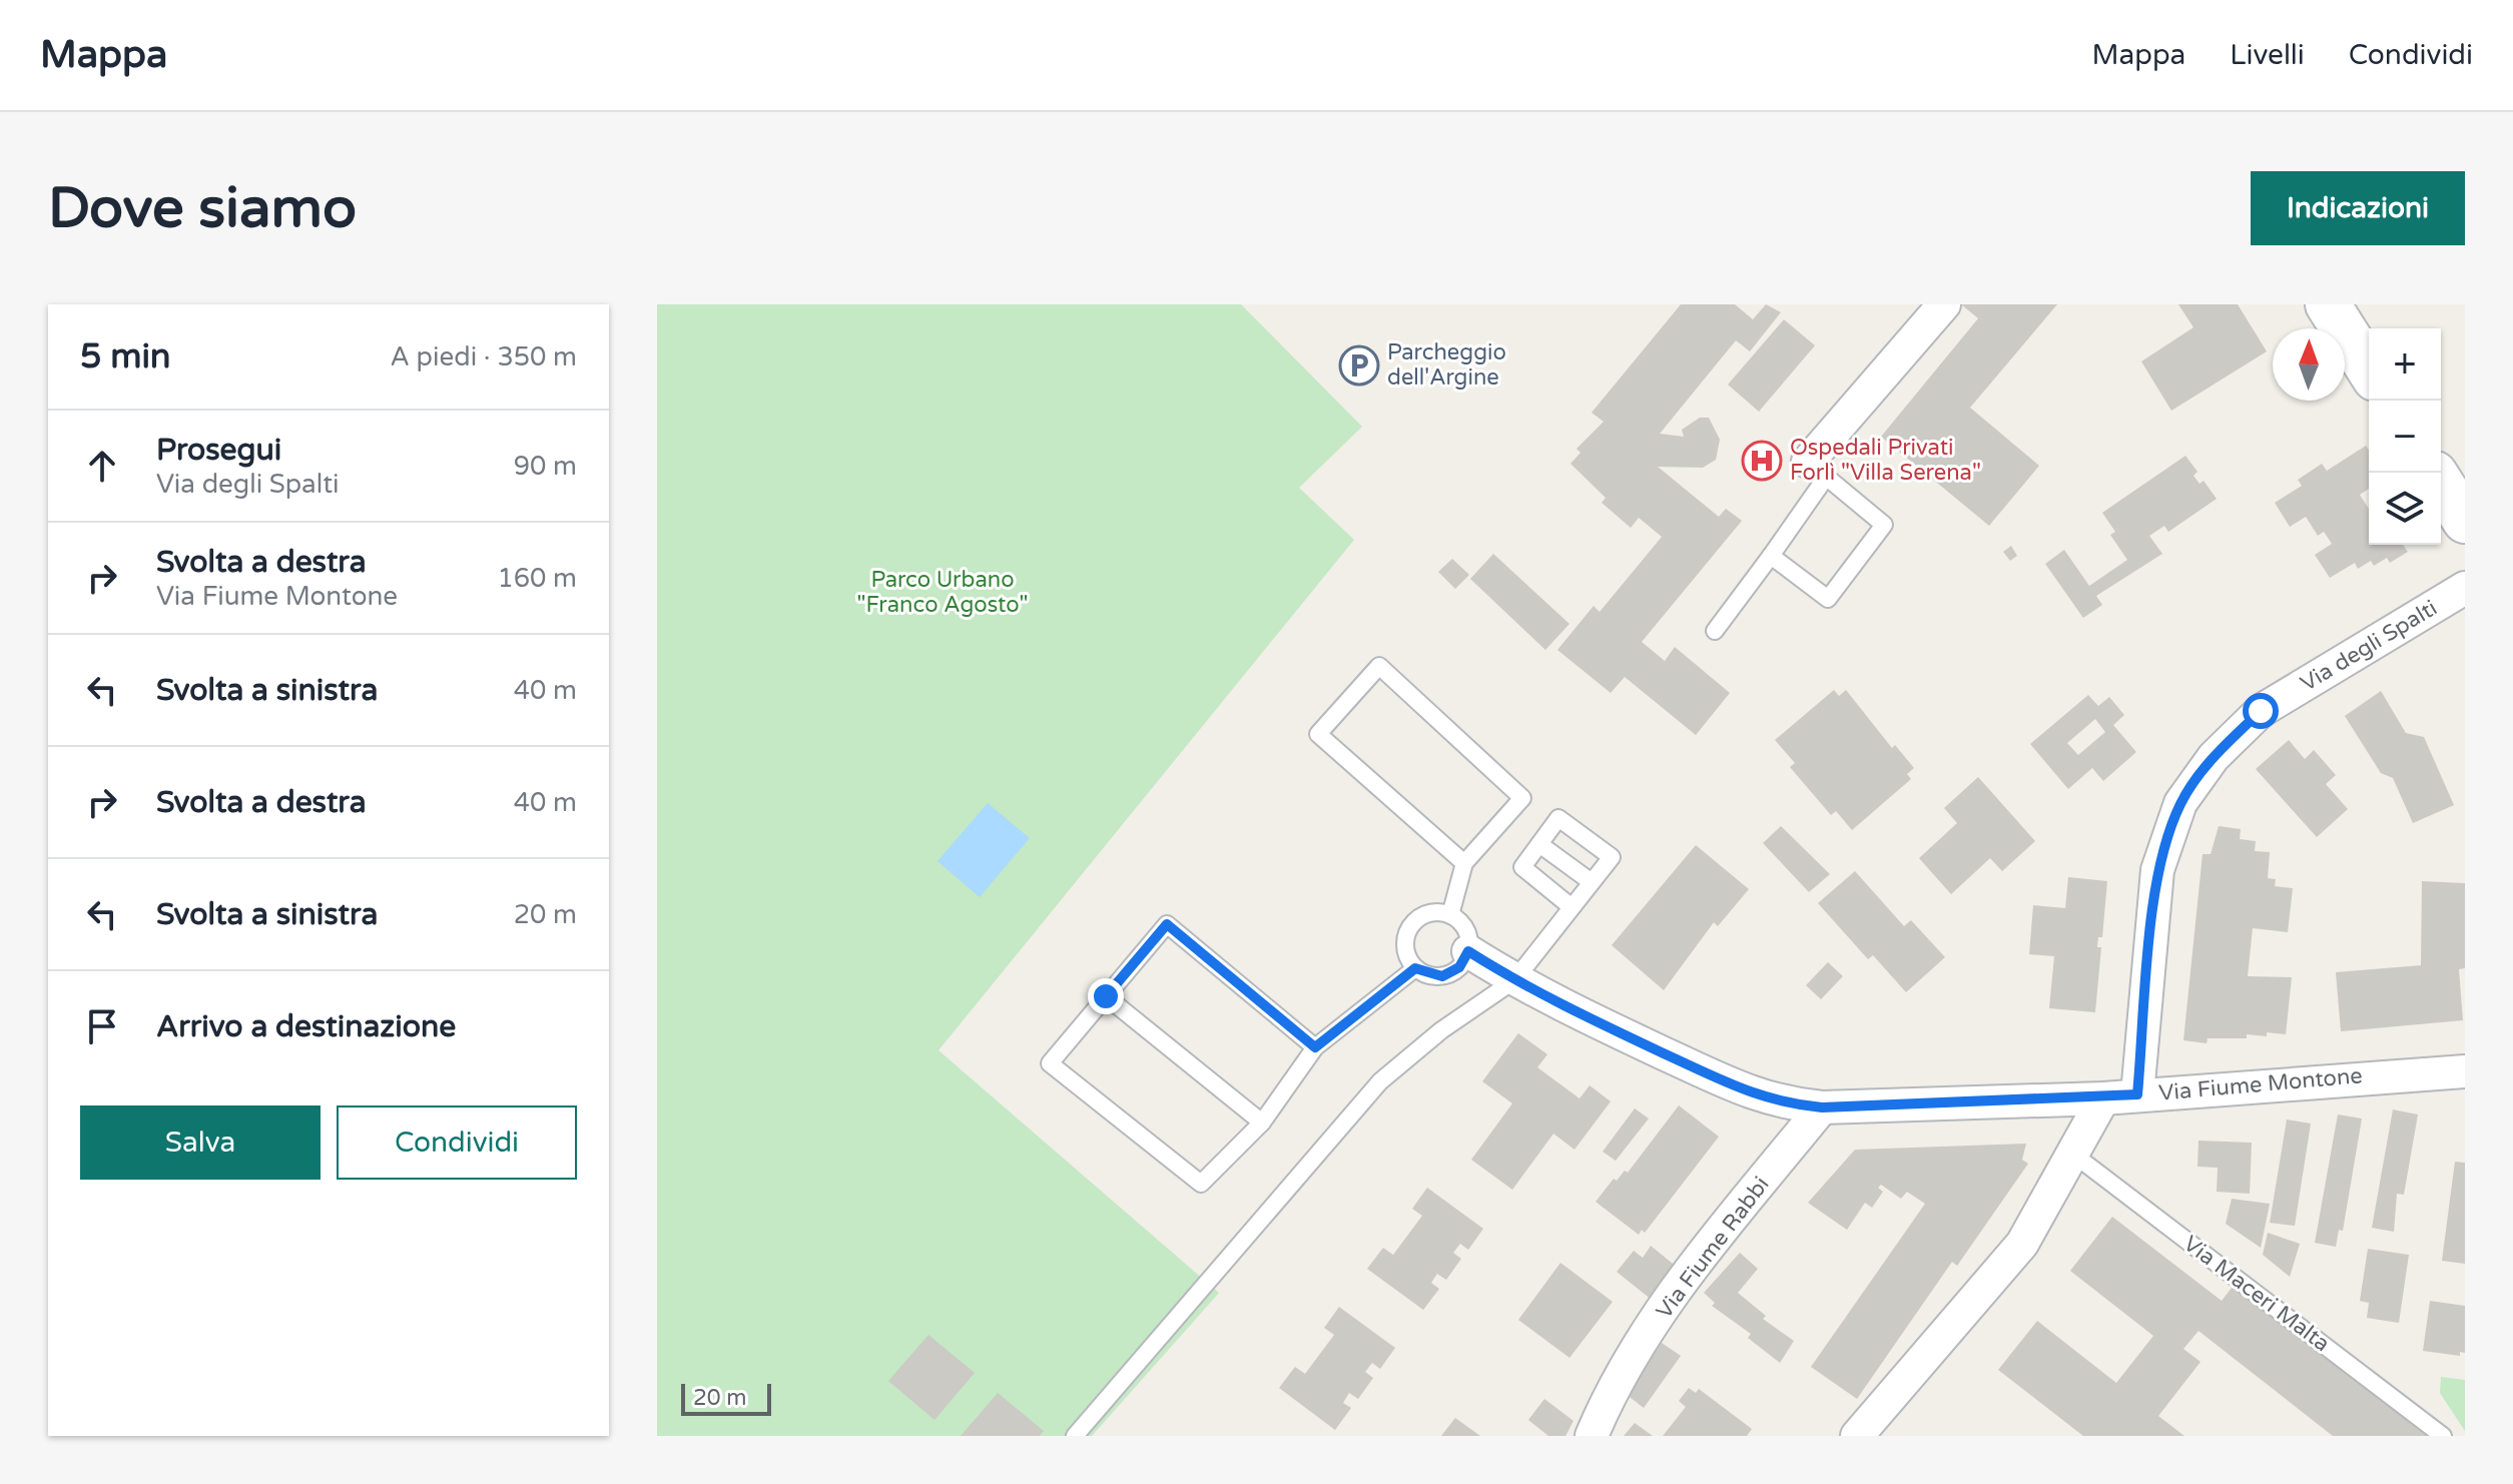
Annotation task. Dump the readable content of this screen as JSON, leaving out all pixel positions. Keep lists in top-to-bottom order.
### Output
{
  "streets": {
    "street": ["Via degli Spalti", "Via Fiume Montone", "Via Fiume Rabbi"],
    "lane": ["Via Maceri Malta"]
  },
  "crossings": [
    ["Via degli Spalti", "Via Fiume Montone"],
    ["Via Fiume Montone", "Via Fiume Rabbi"]
  ],
  "parks": ["Parco Urbano \"Franco Agosto\""],
  "places": {
    "parking": ["Parcheggio dell'Argine"],
    "hospital": ["Ospedali Privati Forlì \"Villa Serena\""]
  },
  "scale_bar": "20 m",
  "north": "top",
  "page": {
    "header": "Mappa",
    "nav": ["Mappa", "Livelli", "Condividi"],
    "buttons": [
      "Indicazioni",
      ["Salva", "Condividi"]
    ],
    "title": "Dove siamo",
    "heading": ["5 min", "A piedi · 350 m"],
    "map_buttons": ["+", "−"],
    "list": [
      ["Prosegui", "Via degli Spalti", "90 m"],
      ["Svolta a destra", "Via Fiume Montone", "160 m"],
      ["Svolta a sinistra", "40 m"],
      ["Svolta a destra", "40 m"],
      ["Svolta a sinistra", "20 m"],
      "Arrivo a destinazione"
    ],
    "scale": "20 m"
  }
}
